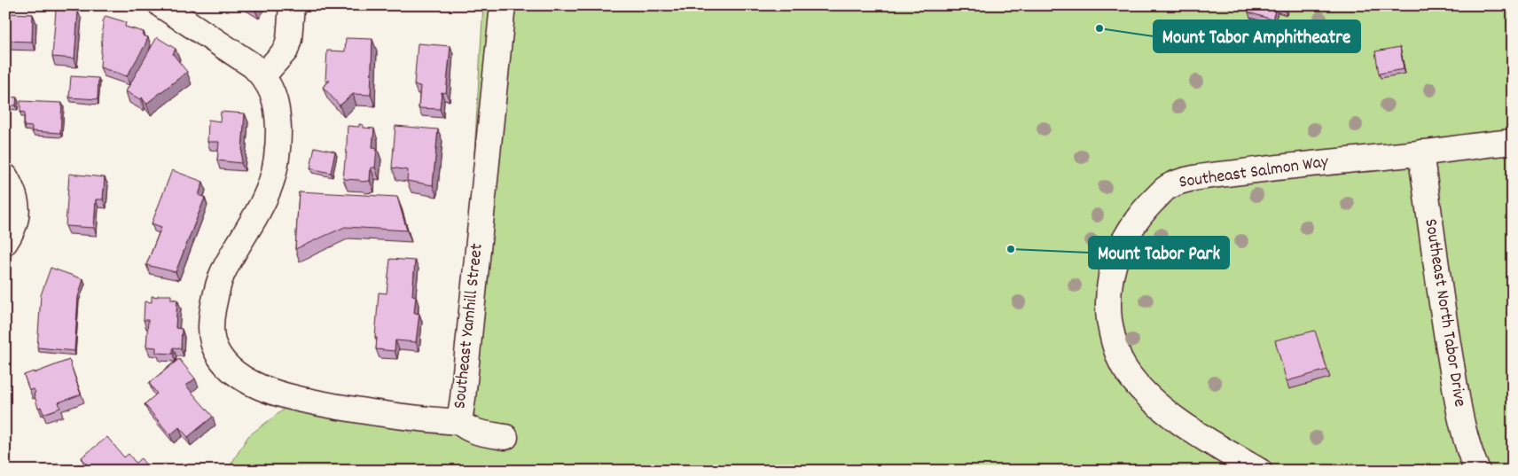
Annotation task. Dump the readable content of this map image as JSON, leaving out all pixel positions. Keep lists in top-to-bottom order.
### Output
{
  "streets": {
    "street": ["Southeast Salmon Way", "Southeast North Tabor Drive", "Southeast Yamhill Street"]
  },
  "crossings": [
    ["Southeast Salmon Way", "Southeast North Tabor Drive"]
  ],
  "places": ["Mount Tabor Amphitheatre", "Mount Tabor Park"]
}
